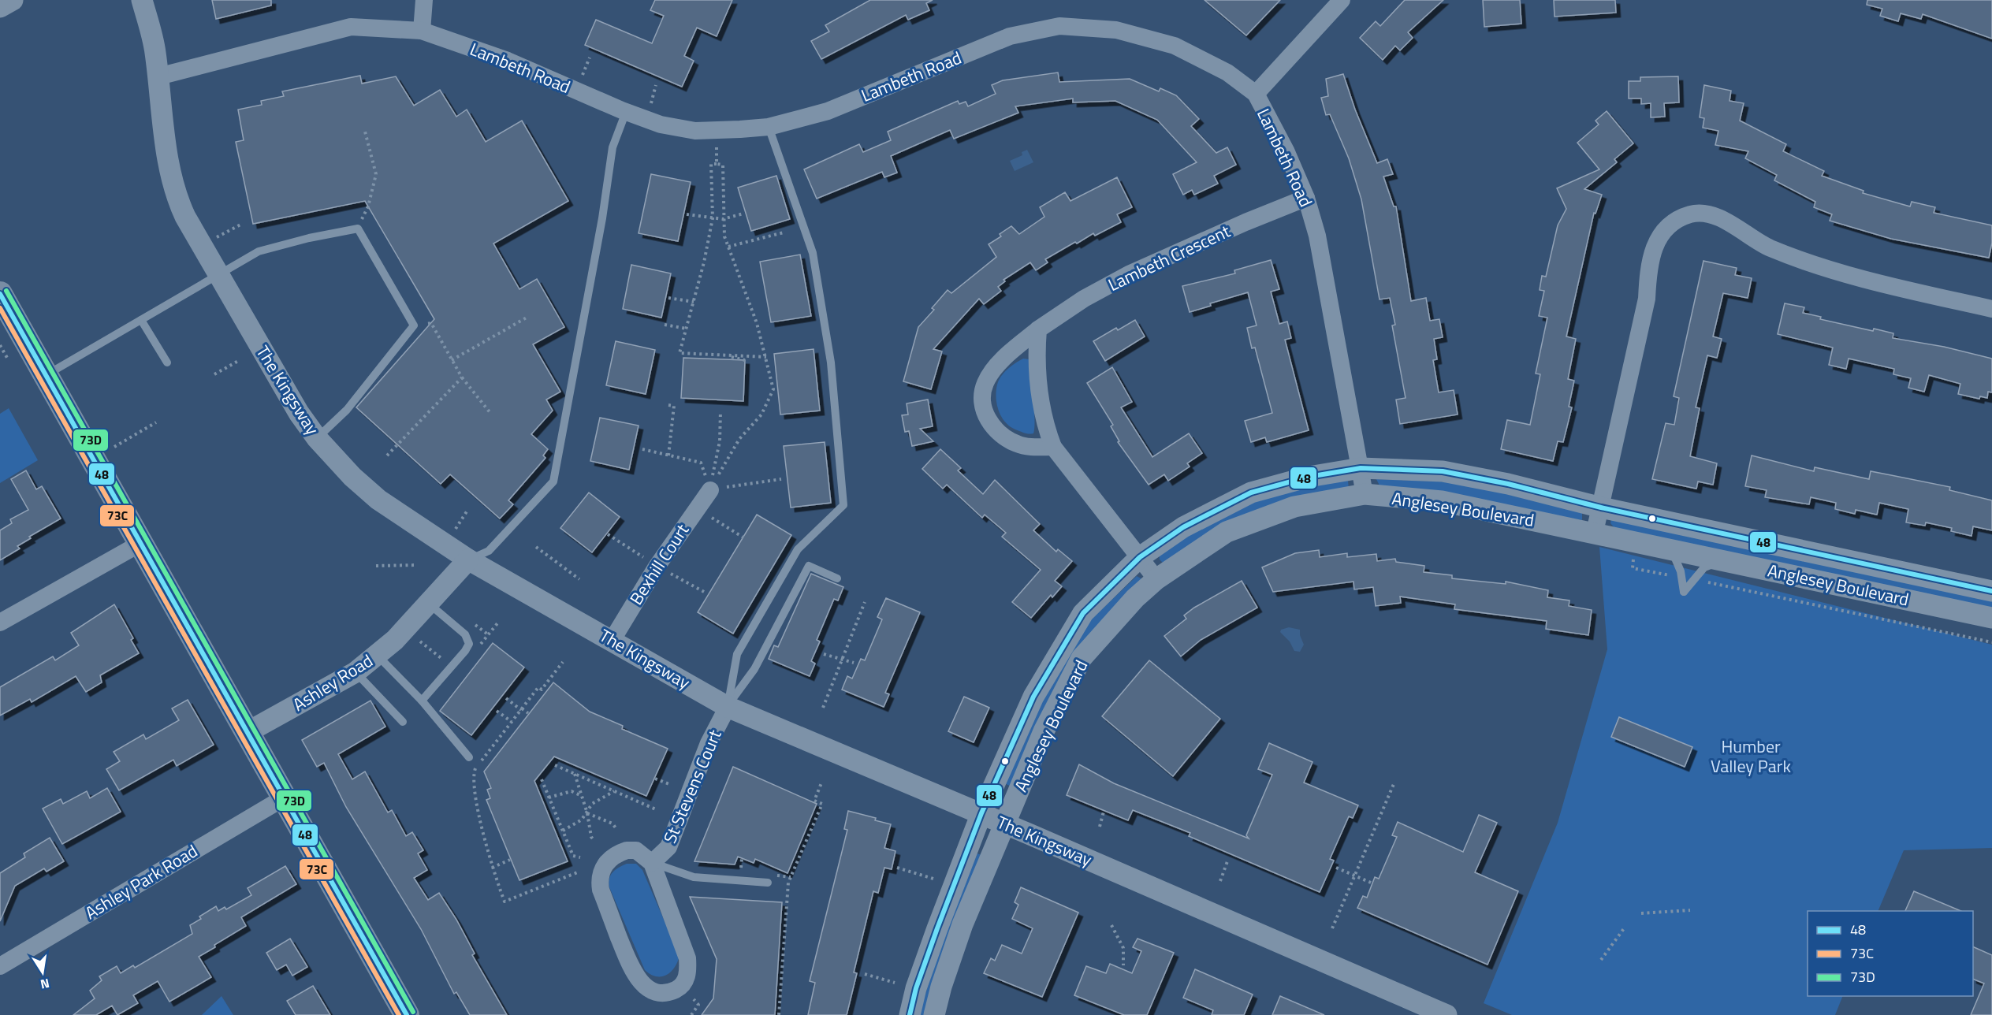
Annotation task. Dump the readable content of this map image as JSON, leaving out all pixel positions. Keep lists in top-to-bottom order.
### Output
{
  "streets": {
    "street": [
      "Lambeth Road",
      "Lambeth Crescent",
      "The Kingsway",
      "Anglesey Boulevard",
      "Bexhill Court",
      "Ashley Road",
      "St Stevens Court",
      "Ashley Park Road"
    ]
  },
  "crossings": [
    ["Lambeth Road", "Lambeth Crescent"],
    ["Lambeth Road", "The Kingsway"],
    ["Lambeth Road", "Anglesey Boulevard"],
    ["The Kingsway", "Anglesey Boulevard"],
    ["The Kingsway", "Bexhill Court"],
    ["The Kingsway", "Ashley Road"],
    ["The Kingsway", "St Stevens Court"]
  ],
  "parks": ["Humber Valley Park"],
  "lines": ["transit line 73D", "transit line 48", "transit line 73C"],
  "legend": ["48", "73C", "73D"],
  "north": "bottom"
}
